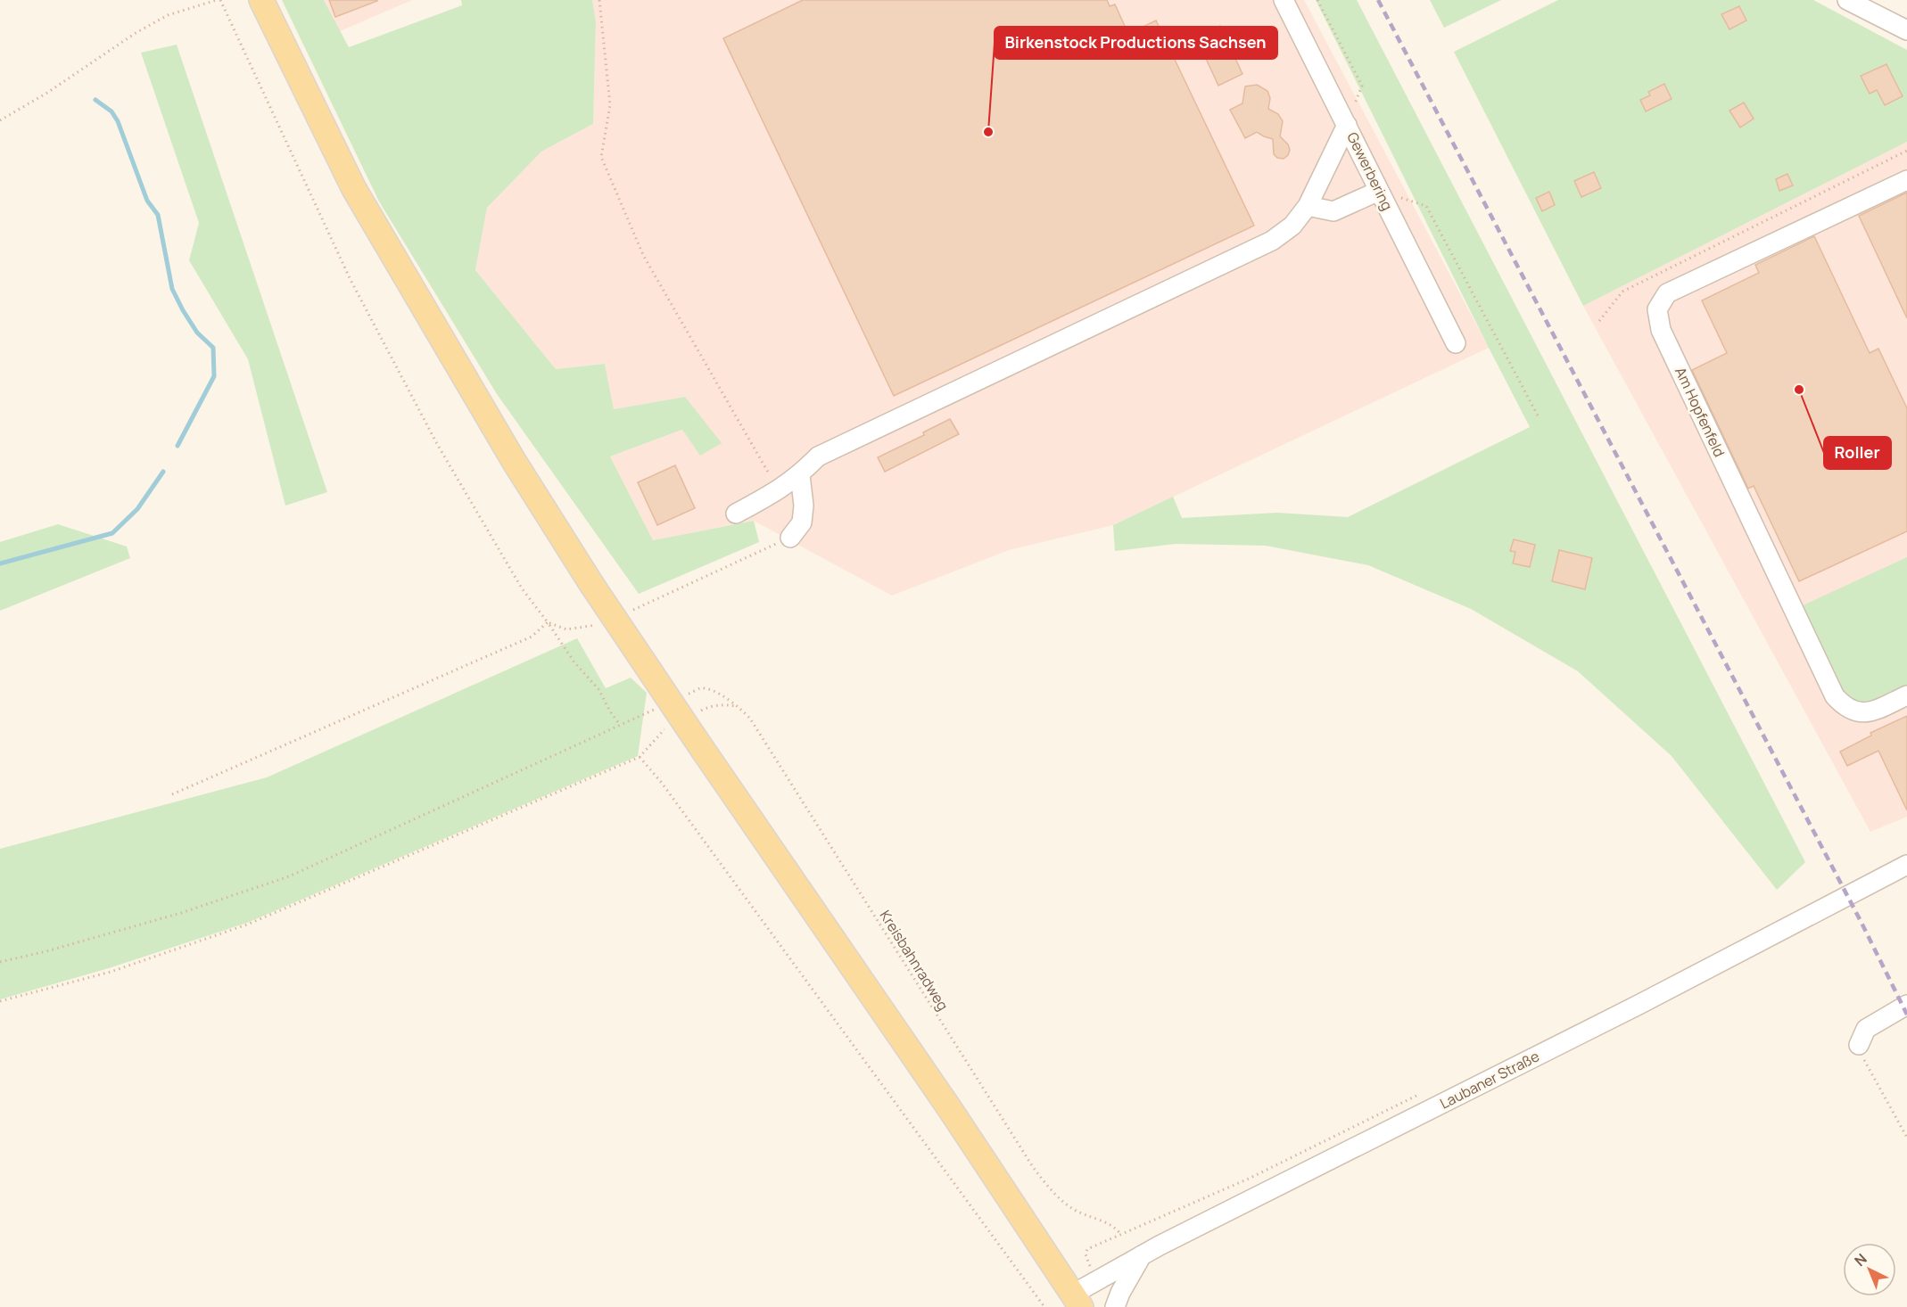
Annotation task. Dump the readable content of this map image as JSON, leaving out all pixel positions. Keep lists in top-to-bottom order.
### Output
{
  "streets": {
    "street": ["Gewerbering", "Am Hopfenfeld", "Laubaner Straße"],
    "path": ["Kreisbahnradweg"]
  },
  "places": ["Birkenstock Productions Sachsen", "Roller"],
  "north": "top left"
}
